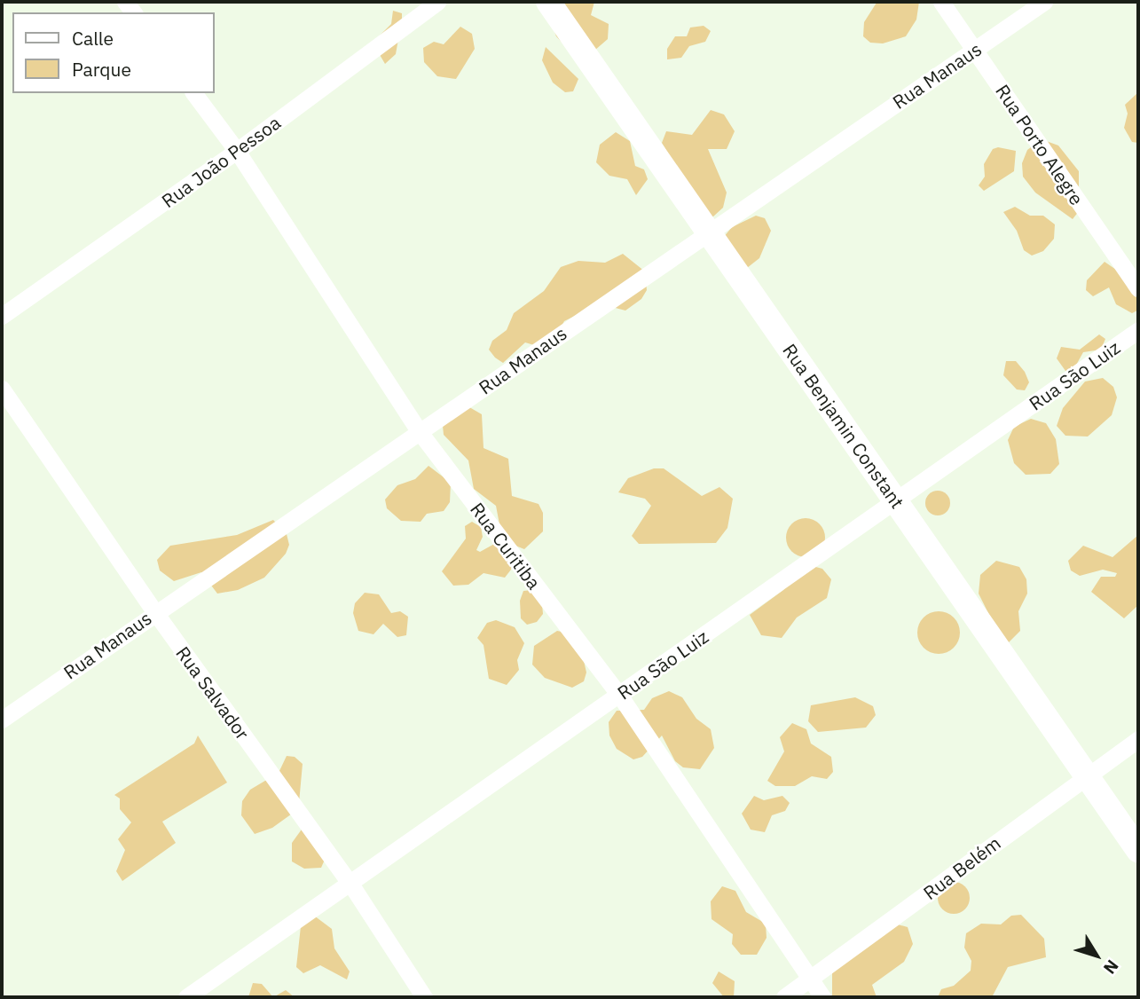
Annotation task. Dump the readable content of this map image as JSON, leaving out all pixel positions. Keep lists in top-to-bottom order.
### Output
{
  "streets": {
    "street": [
      "Rua Manaus",
      "Rua Porto Alegre",
      "Rua João Pessoa",
      "Rua São Luiz",
      "Rua Benjamin Constant",
      "Rua Curitiba",
      "Rua Salvador",
      "Rua Belém"
    ]
  },
  "crossings": [
    ["Rua Manaus", "Rua Porto Alegre"],
    ["Rua Manaus", "Rua Benjamin Constant"],
    ["Rua Manaus", "Rua Curitiba"],
    ["Rua Manaus", "Rua Salvador"],
    ["Rua João Pessoa", "Rua Curitiba"],
    ["Rua São Luiz", "Rua Benjamin Constant"],
    ["Rua São Luiz", "Rua Curitiba"],
    ["Rua São Luiz", "Rua Salvador"],
    ["Rua Benjamin Constant", "Rua Belém"],
    ["Rua Curitiba", "Rua Belém"]
  ],
  "legend": ["Calle", "Parque"],
  "north": "bottom right"
}
